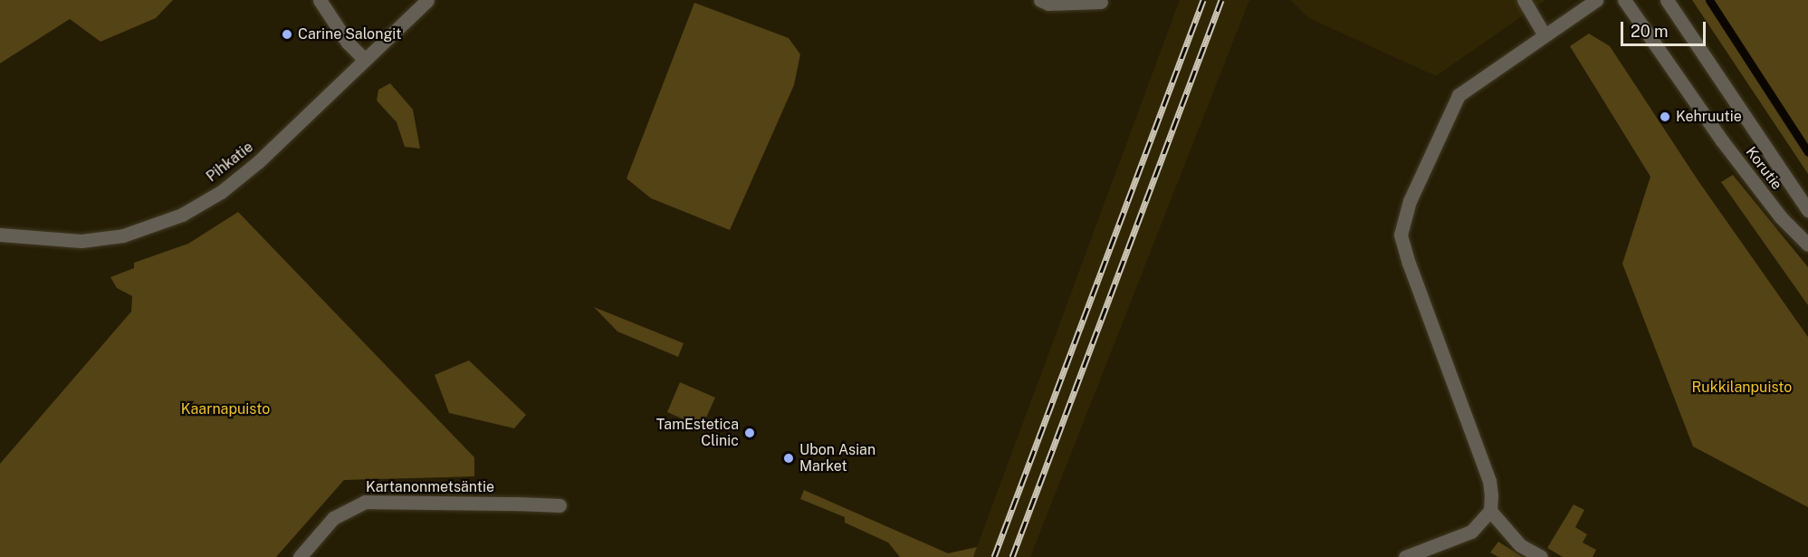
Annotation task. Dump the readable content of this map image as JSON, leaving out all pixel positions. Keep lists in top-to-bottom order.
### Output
{
  "streets": {
    "street": ["Pihkatie", "Korutie", "Kartanonmetsäntie"]
  },
  "parks": ["Rukkilanpuisto", "Kaarnapuisto"],
  "places": [
    "Carine Salongit",
    "Kehruutie",
    "TamEstetica Clinic",
    "Ubon Asian Market"
  ],
  "scale_bar": "20 m"
}
